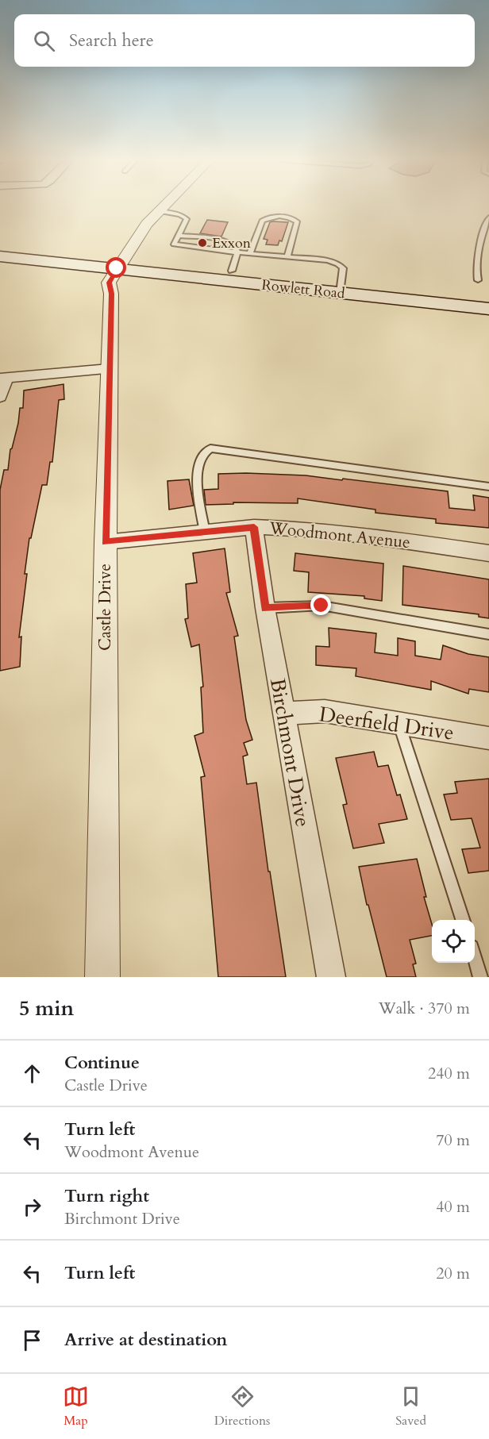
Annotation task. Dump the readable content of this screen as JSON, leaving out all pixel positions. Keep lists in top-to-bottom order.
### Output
{
  "streets": {
    "main road": ["Rowlett Road"],
    "street": [
      "Woodmont Avenue",
      "Castle Drive",
      "Deerfield Drive",
      "Birchmont Drive"
    ]
  },
  "crossings": [
    ["Rowlett Road", "Castle Drive"],
    ["Woodmont Avenue", "Castle Drive"],
    ["Woodmont Avenue", "Birchmont Drive"],
    ["Deerfield Drive", "Birchmont Drive"]
  ],
  "places": ["Exxon"],
  "page": {
    "search": "Search here",
    "heading": ["5 min", "Walk · 370 m"],
    "list": [
      ["Continue", "Castle Drive", "240 m"],
      ["Turn left", "Woodmont Avenue", "70 m"],
      ["Turn right", "Birchmont Drive", "40 m"],
      ["Turn left", "20 m"],
      "Arrive at destination"
    ],
    "nav": ["Map", "Directions", "Saved"]
  }
}
